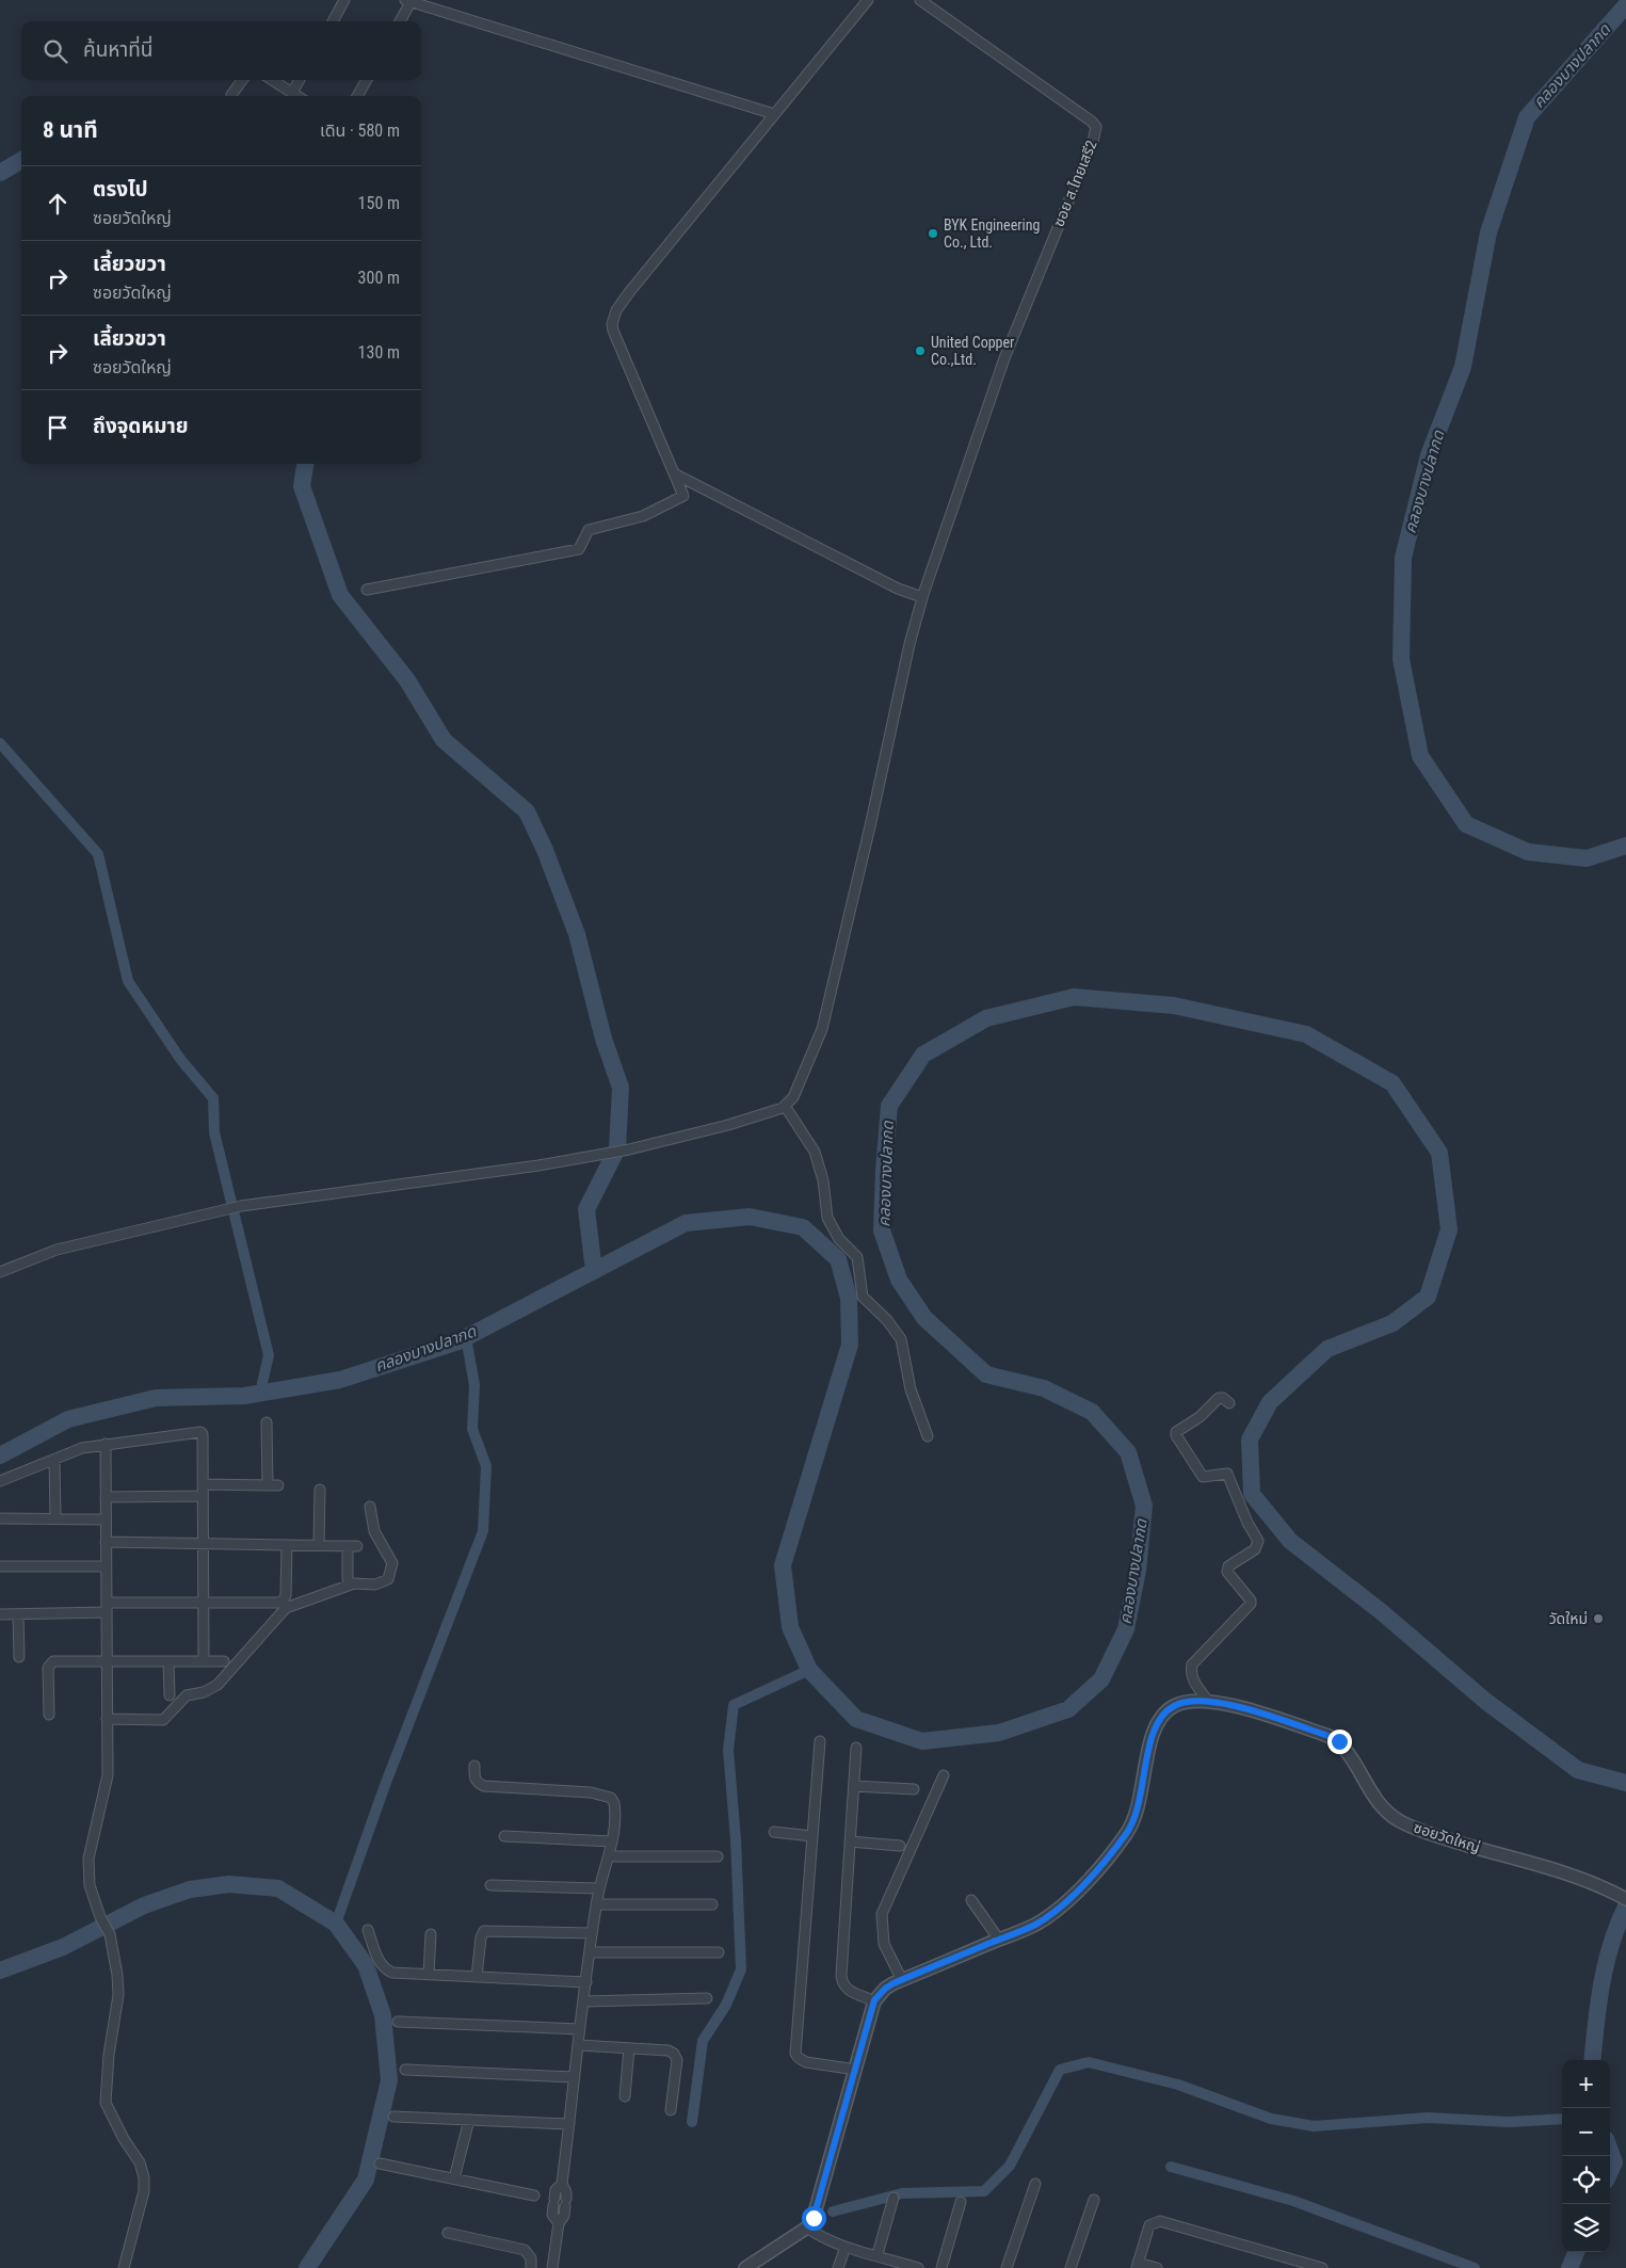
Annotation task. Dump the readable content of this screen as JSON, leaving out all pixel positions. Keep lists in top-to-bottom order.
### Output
{
  "streets": {
    "street": ["ซอย ส.ไทยเสรี2", "ซอยวัดใหญ่"]
  },
  "water": ["คลองบางปลากด"],
  "places": ["BYK Engineering Co., Ltd.", "United Copper Co.,Ltd.", "วัดใหม่"],
  "page": {
    "search": "ค้นหาที่นี่",
    "heading": ["8 นาที", "เดิน · 580 m"],
    "list": [
      ["ตรงไป", "ซอยวัดใหญ่", "150 m"],
      ["เลี้ยวขวา", "ซอยวัดใหญ่", "300 m"],
      ["เลี้ยวขวา", "ซอยวัดใหญ่", "130 m"],
      "ถึงจุดหมาย"
    ],
    "map_buttons": ["+", "−"]
  }
}
